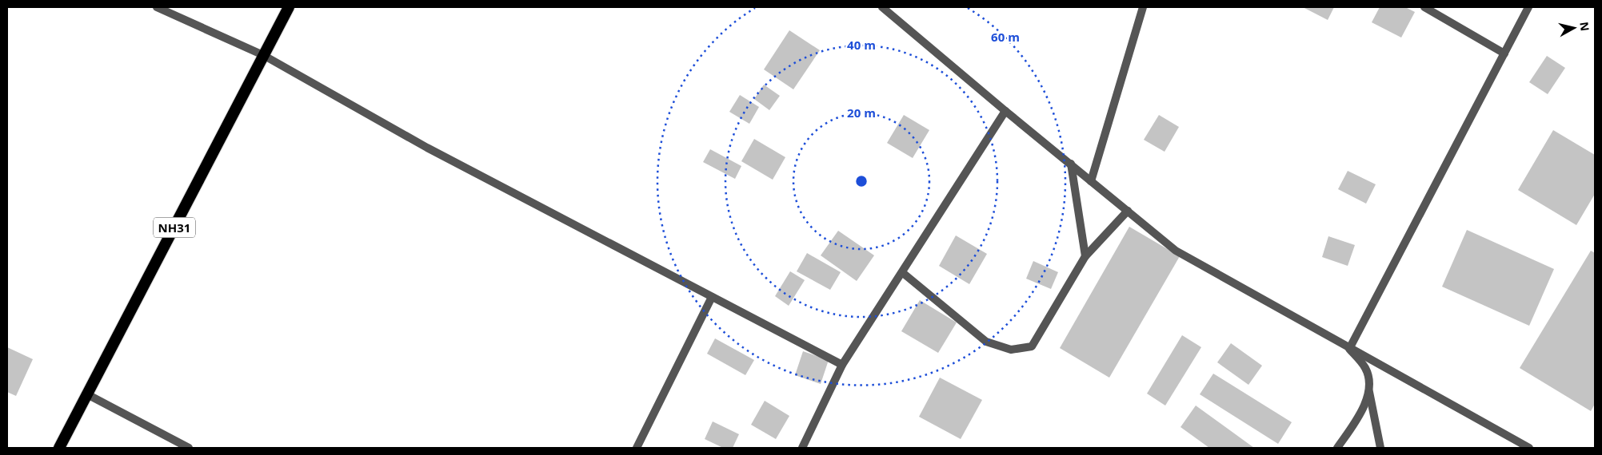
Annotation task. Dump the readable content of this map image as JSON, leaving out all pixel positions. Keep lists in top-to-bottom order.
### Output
{
  "streets": {
    "highway": ["NH31"]
  },
  "north": "right",
  "rings": ["60 m", "40 m", "20 m"]
}
